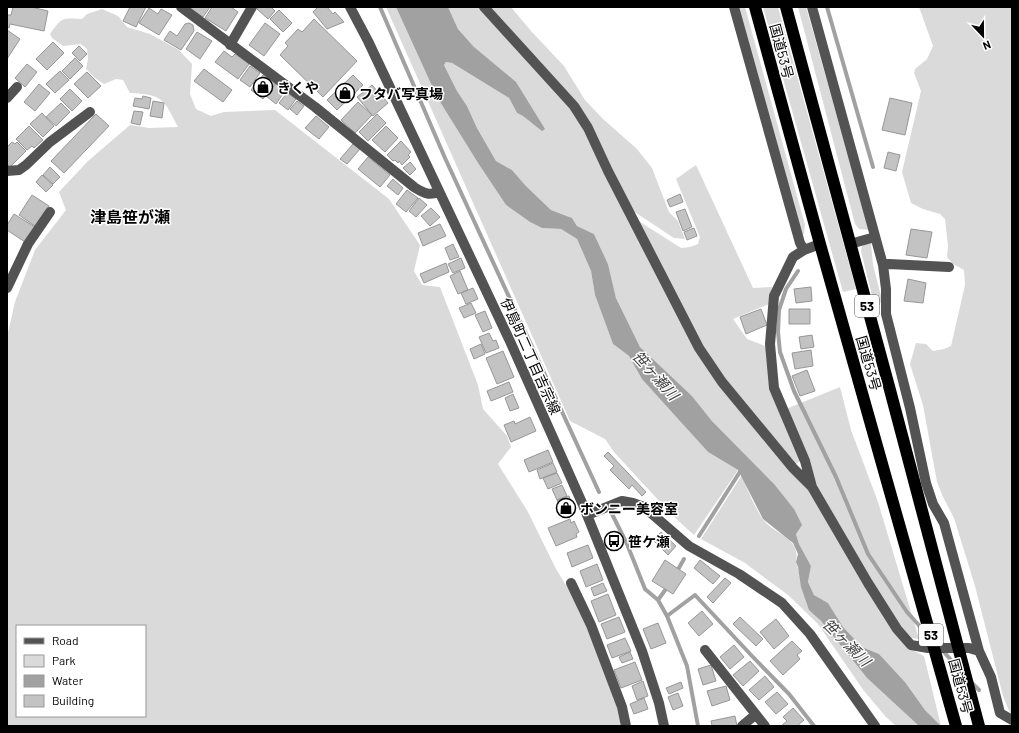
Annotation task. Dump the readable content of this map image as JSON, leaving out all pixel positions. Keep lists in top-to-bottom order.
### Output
{
  "streets": {
    "highway": ["国道53号", "53"],
    "street": ["伊島町二丁目吉宗線"]
  },
  "districts": ["津島笹が瀬"],
  "water": ["笹ヶ瀬川"],
  "places": {
    "shop": ["きくや", "フタバ写真場", "ボンニー美容室"],
    "bus stop": ["笹ケ瀬"]
  },
  "legend": [
    "Road",
    "Park",
    "Water",
    "Building"
  ],
  "north": "bottom"
}
